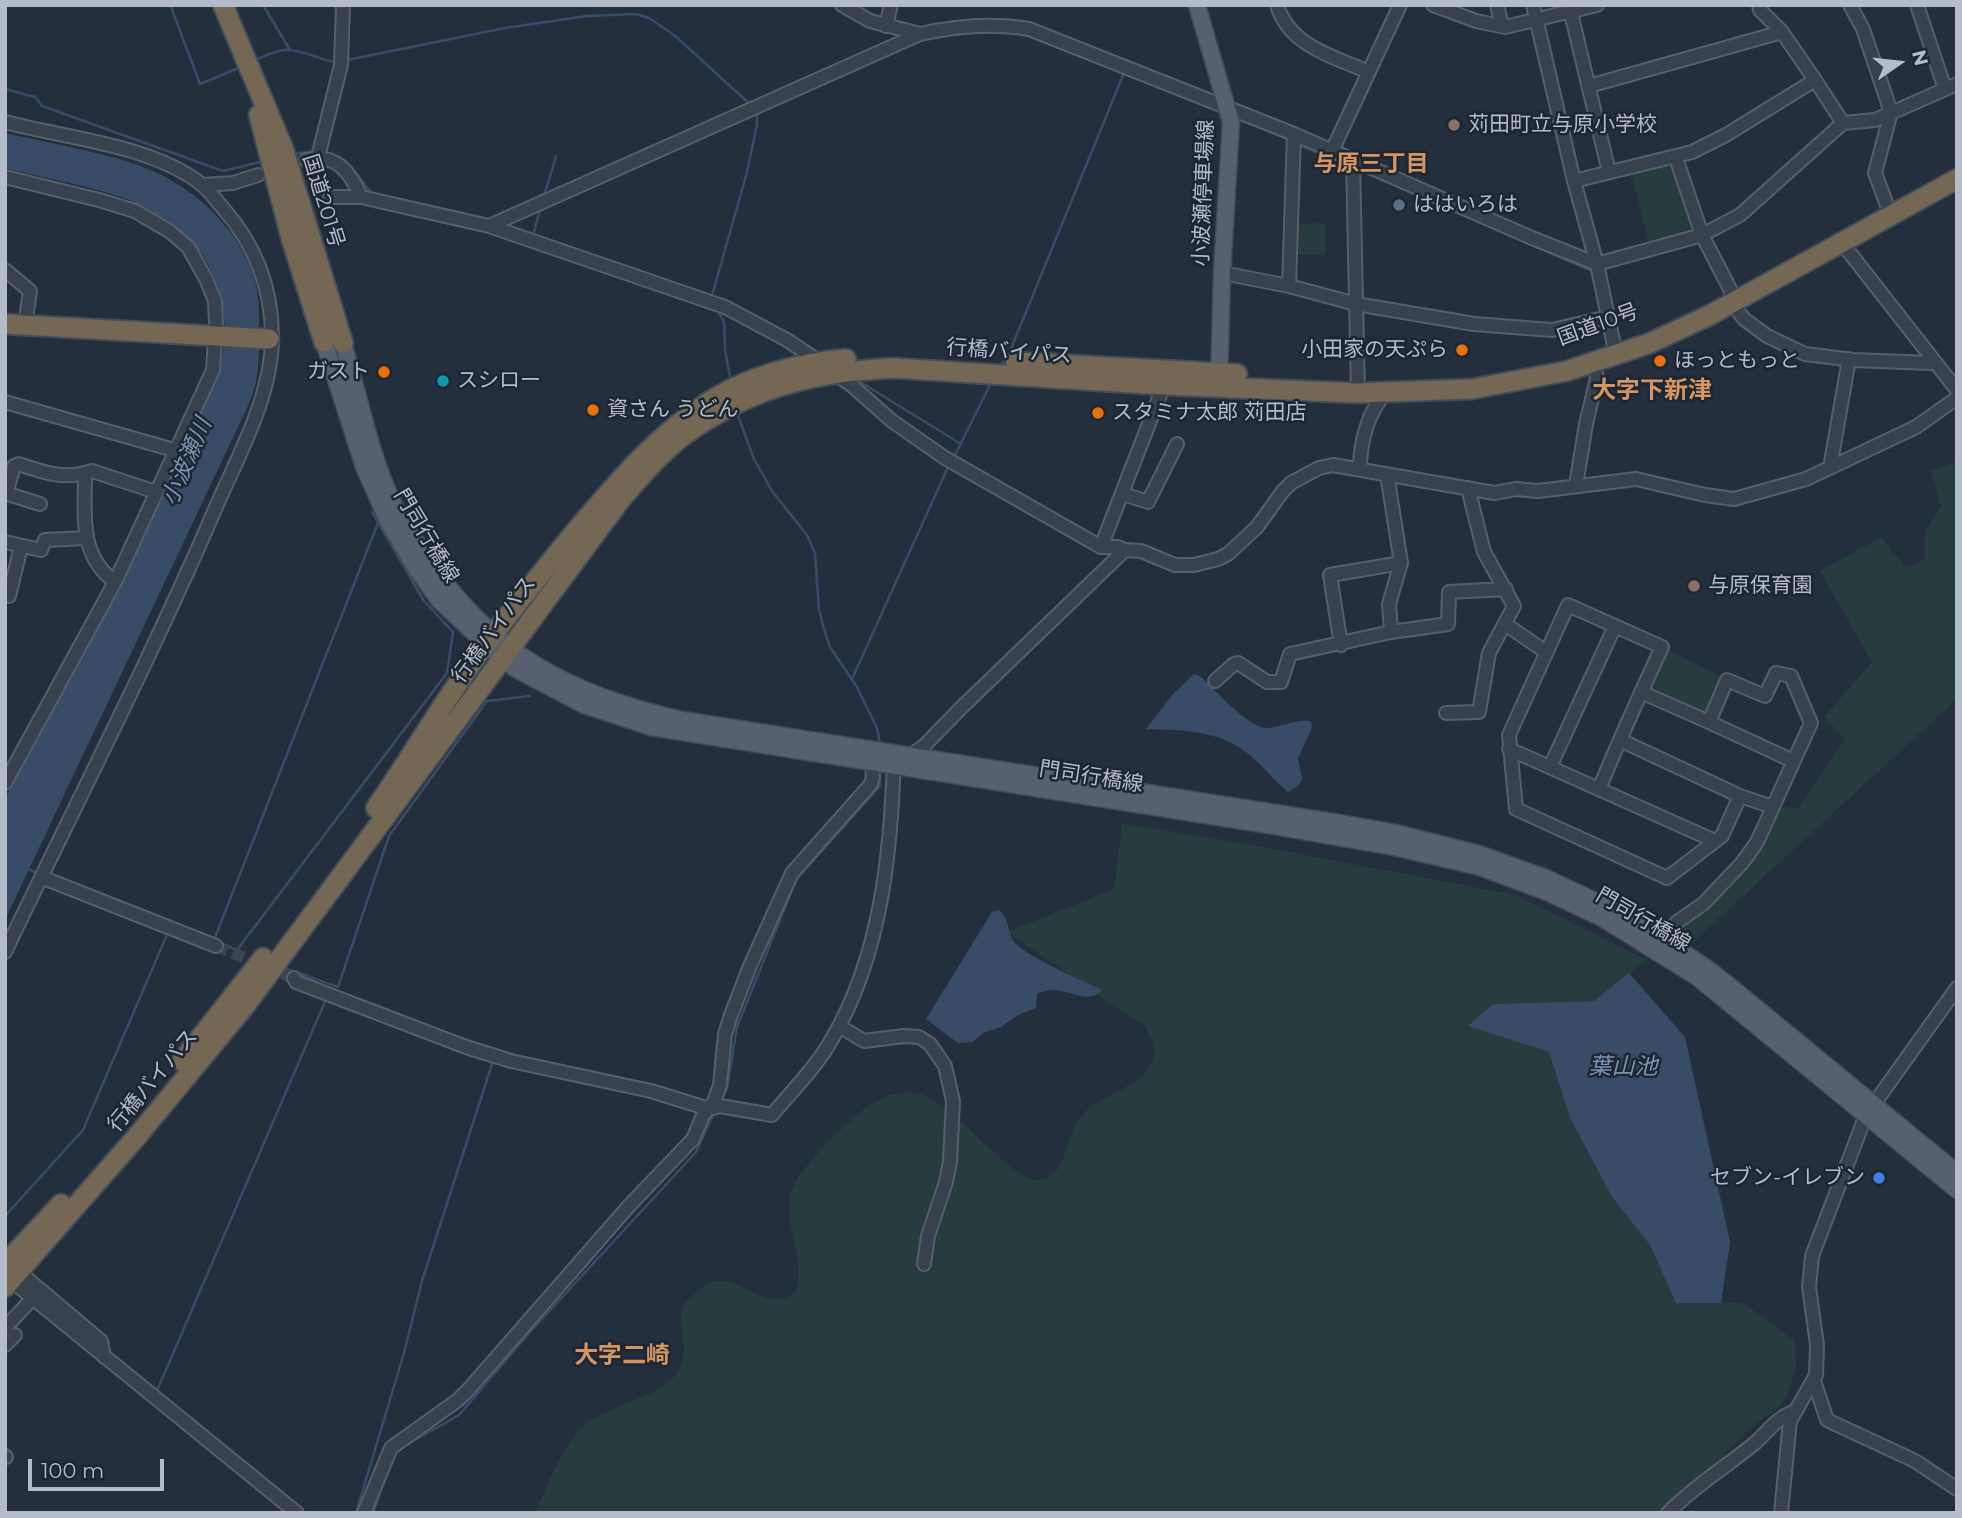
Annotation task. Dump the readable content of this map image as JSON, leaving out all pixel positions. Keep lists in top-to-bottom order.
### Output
{
  "streets": {
    "highway": ["国道201号", "国道10号", "行橋バイパス"],
    "main road": ["小波瀬停車場線", "門司行橋線"]
  },
  "crossings": [
    ["小波瀬停車場線", "国道10号"],
    ["小波瀬停車場線", "行橋バイパス"],
    ["国道201号", "門司行橋線"],
    ["国道10号", "行橋バイパス"],
    ["行橋バイパス", "門司行橋線"]
  ],
  "districts": ["与原三丁目", "大字下新津", "大字二崎"],
  "water": ["小波瀬川", "葉山池"],
  "places": [
    "苅田町立与原小学校",
    "ははいろは",
    "小田家の天ぷら",
    "ほっともっと",
    "ガスト",
    "スシロー",
    "資さん うどん",
    "スタミナ太郎 苅田店",
    "与原保育園",
    "セブン-イレブン"
  ],
  "scale_bar": "100 m",
  "north": "right"
}
